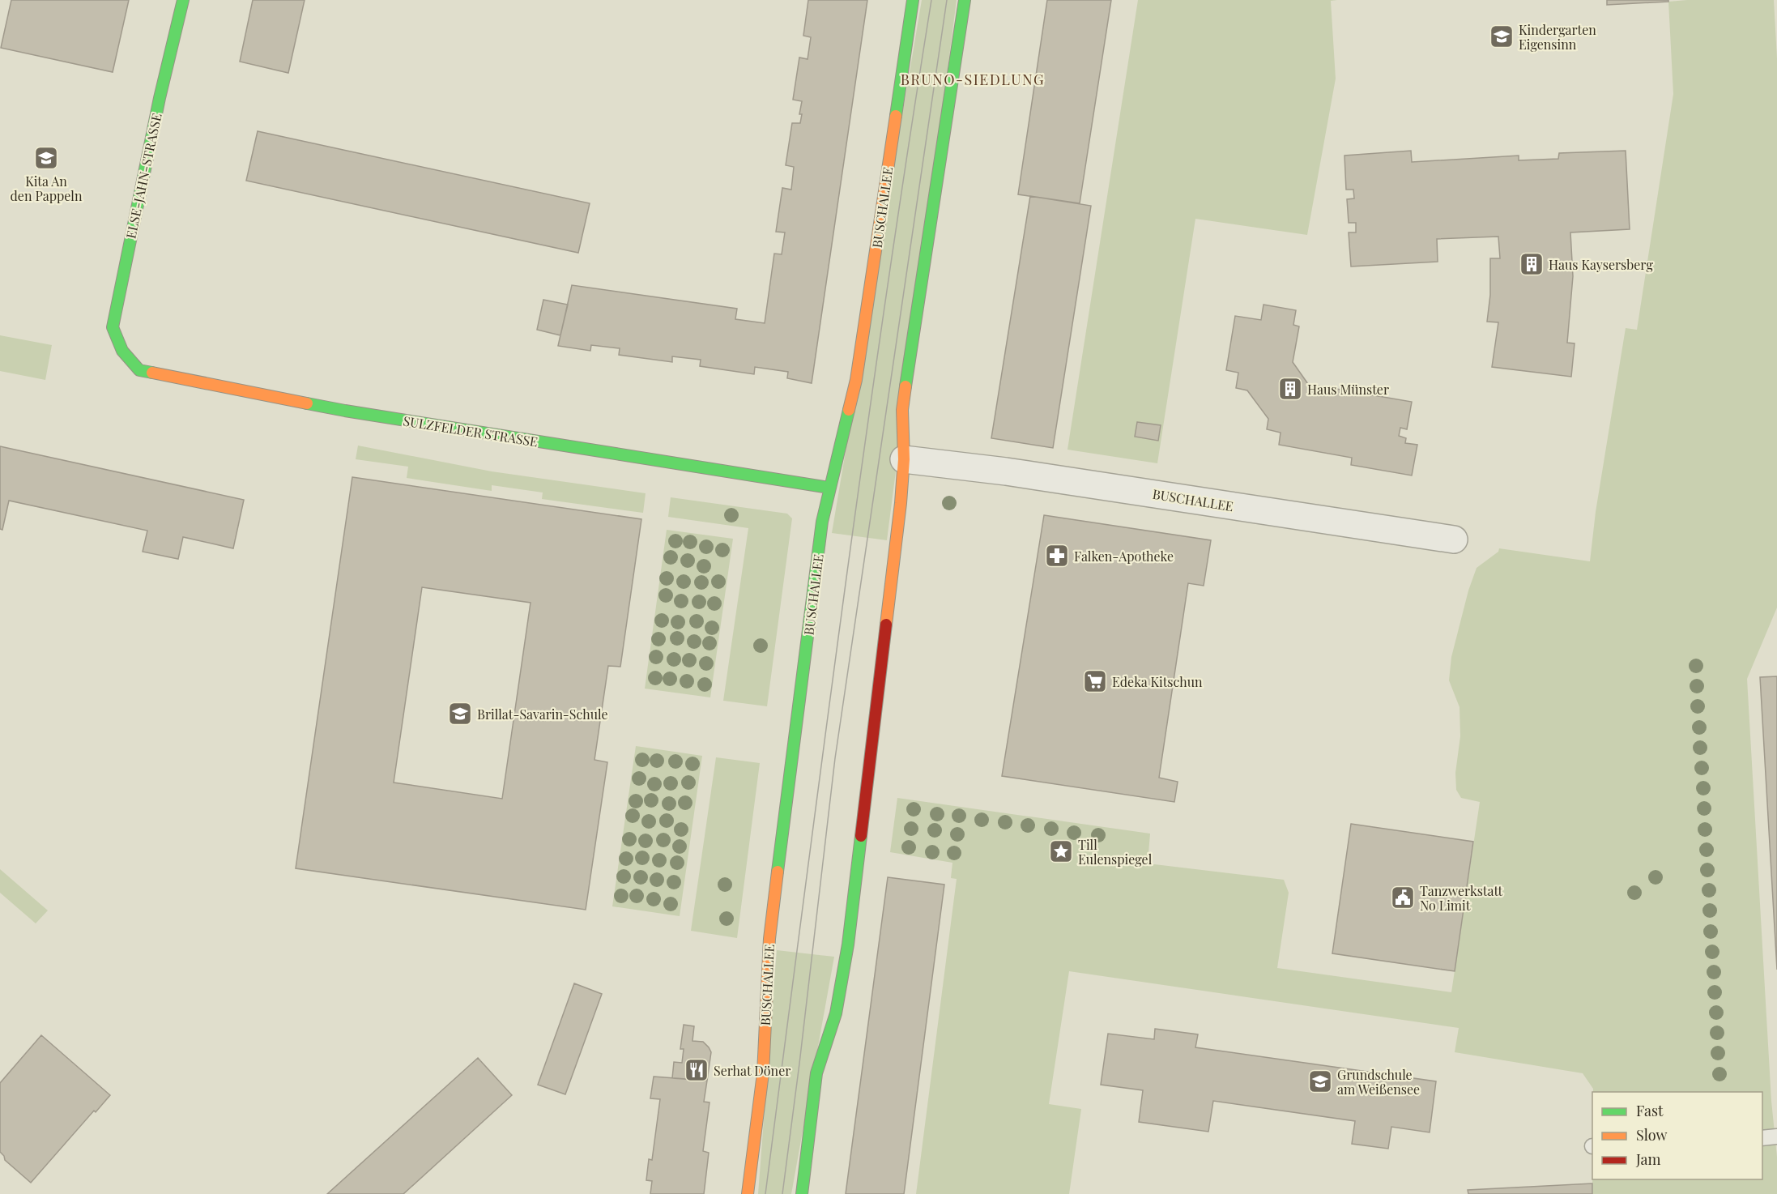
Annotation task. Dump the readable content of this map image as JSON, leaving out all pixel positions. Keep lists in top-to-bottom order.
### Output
{
  "streets": {
    "main road": ["ELSE-JAHN-STRASSE", "BUSCHALLEE", "SULZFELDER STRASSE"]
  },
  "crossings": [
    ["ELSE-JAHN-STRASSE", "SULZFELDER STRASSE"],
    ["BUSCHALLEE", "SULZFELDER STRASSE"]
  ],
  "districts": ["BRUNO-SIEDLUNG"],
  "places": {
    "school or university": [
      "Kindergarten Eigensinn",
      "Kita An den Pappeln",
      "Brillat-Savarin-Schule",
      "Grundschule am Weißensee"
    ],
    "building": ["Haus Kaysersberg", "Haus Münster"],
    "pharmacy": ["Falken-Apotheke"],
    "supermarket": ["Edeka Kitschun"],
    "place": ["Till Eulenspiegel"],
    "public building": ["Tanzwerkstatt No Limit"],
    "restaurant": ["Serhat Döner"]
  },
  "legend": ["Fast", "Slow", "Jam"]
}
